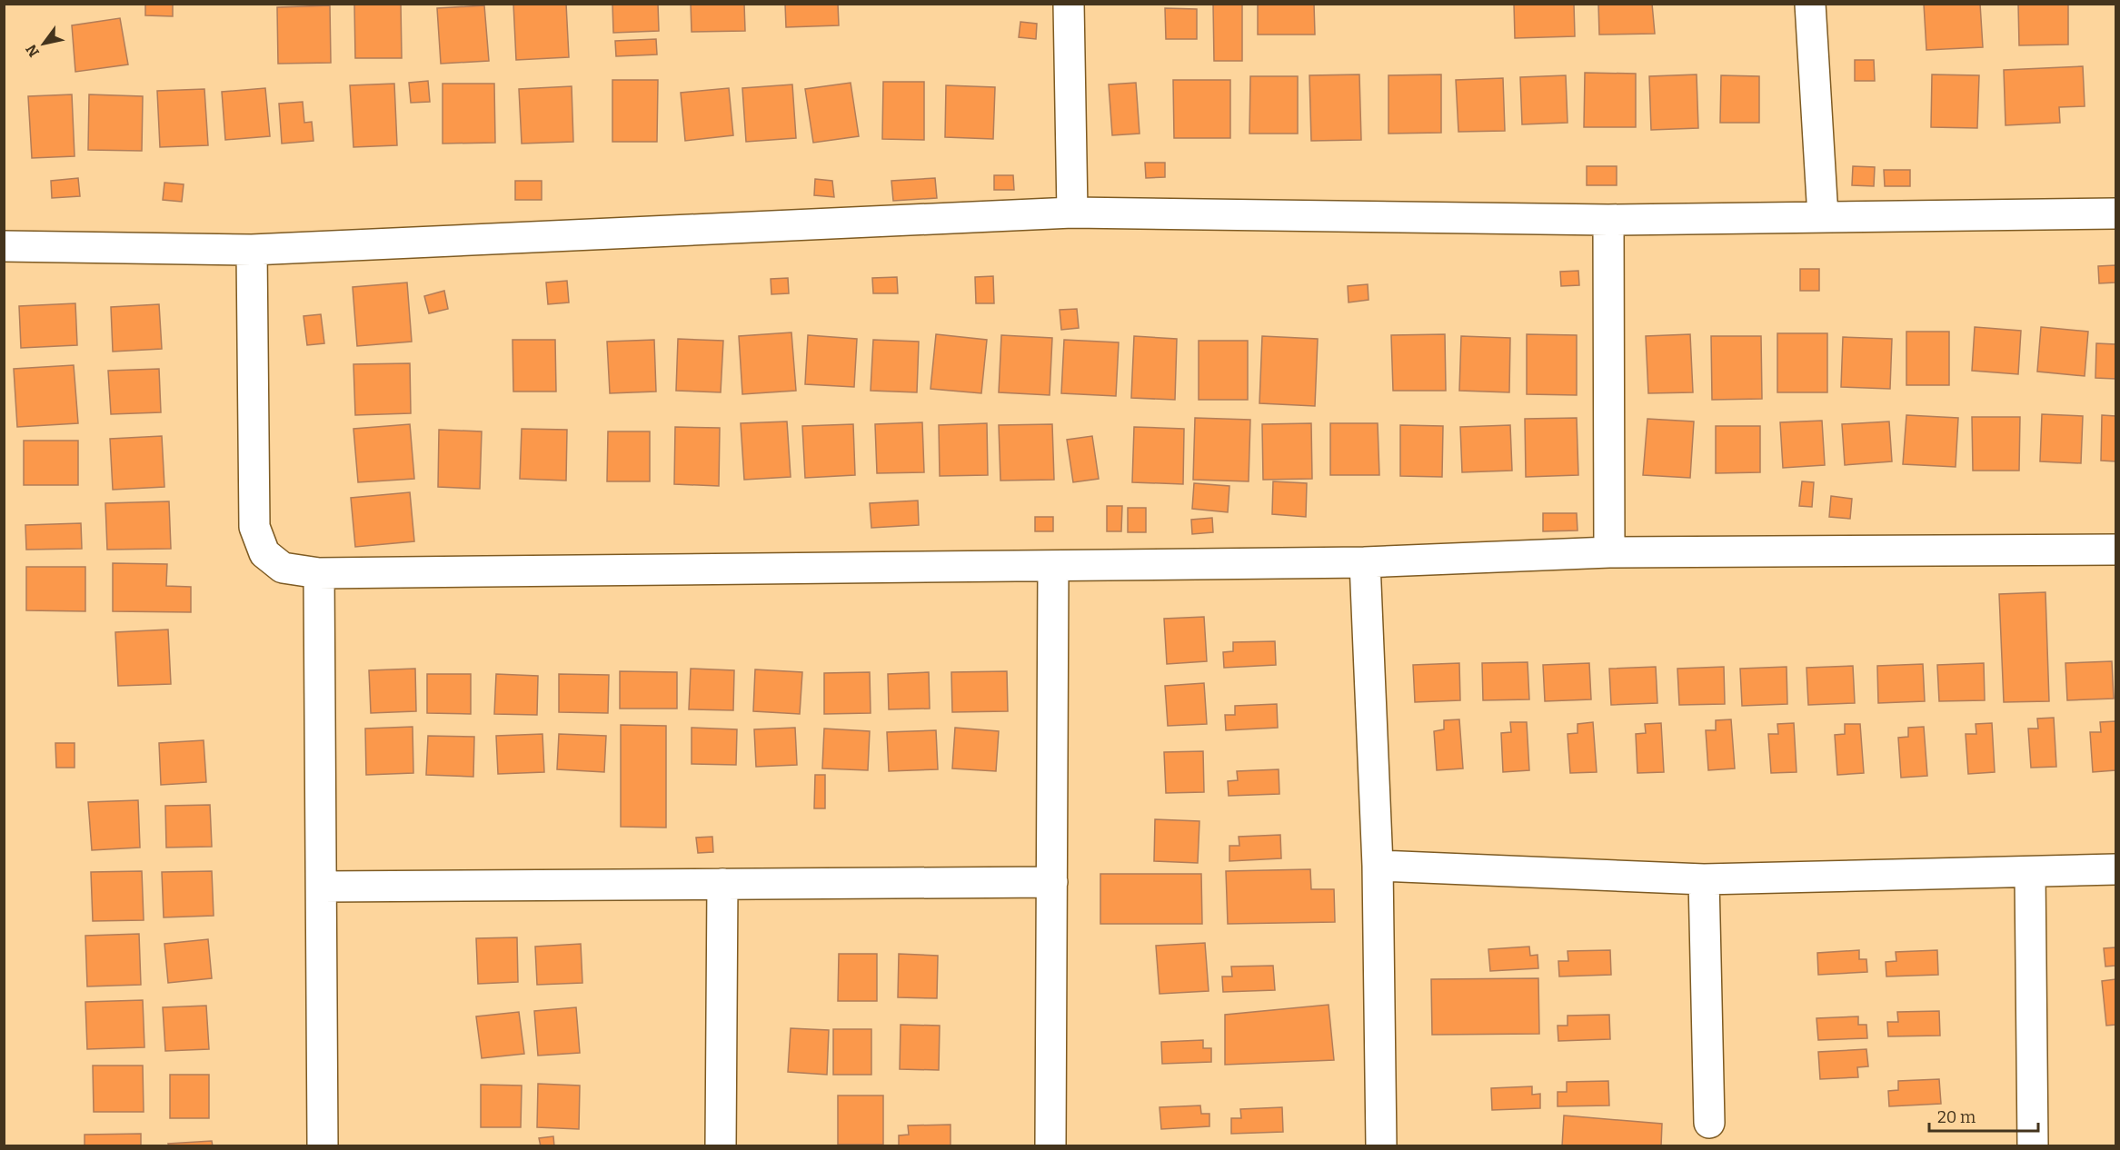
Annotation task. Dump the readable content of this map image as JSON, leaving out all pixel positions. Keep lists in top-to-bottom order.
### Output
{
  "scale_bar": "20 m",
  "north": "bottom left"
}
